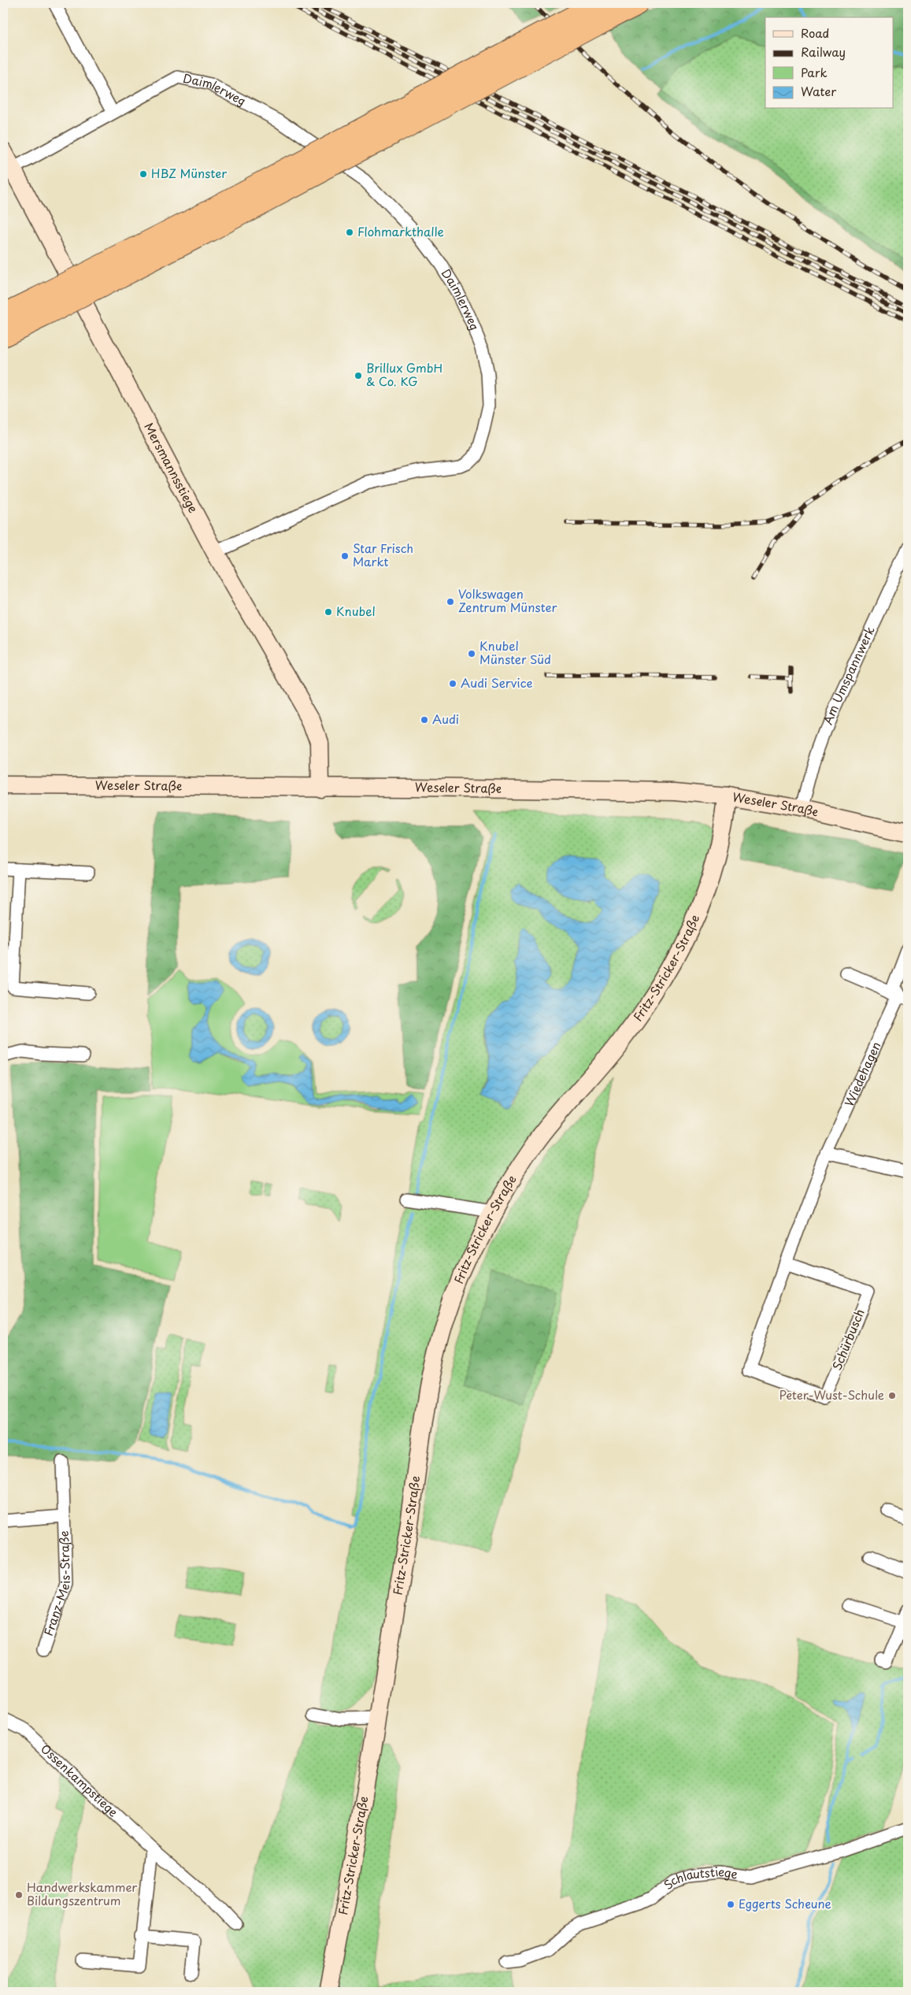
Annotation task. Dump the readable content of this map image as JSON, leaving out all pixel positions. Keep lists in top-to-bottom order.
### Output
{
  "streets": {
    "main road": ["Mersmannsstiege", "Weseler Straße", "Fritz-Stricker-Straße"],
    "street": [
      "Daimlerweg",
      "Am Umspannwerk",
      "Wiedehagen",
      "Schürbusch",
      "Franz-Meis-Straße",
      "Ossenkampstiege",
      "Schlautstiege"
    ]
  },
  "crossings": [
    ["Daimlerweg", "Mersmannsstiege"],
    ["Mersmannsstiege", "Weseler Straße"],
    ["Am Umspannwerk", "Weseler Straße"],
    ["Weseler Straße", "Fritz-Stricker-Straße"],
    ["Wiedehagen", "Schürbusch"]
  ],
  "places": [
    "HBZ Münster",
    "Flohmarkthalle",
    "Brillux GmbH & Co. KG",
    "Star Frisch Markt",
    "Volkswagen Zentrum Münster",
    "Knubel",
    "Knubel Münster Süd",
    "Audi Service",
    "Audi",
    "Peter-Wust-Schule",
    "Handwerkskammer Bildungszentrum",
    "Eggerts Scheune"
  ],
  "legend": [
    "Road",
    "Railway",
    "Park",
    "Water"
  ]
}
